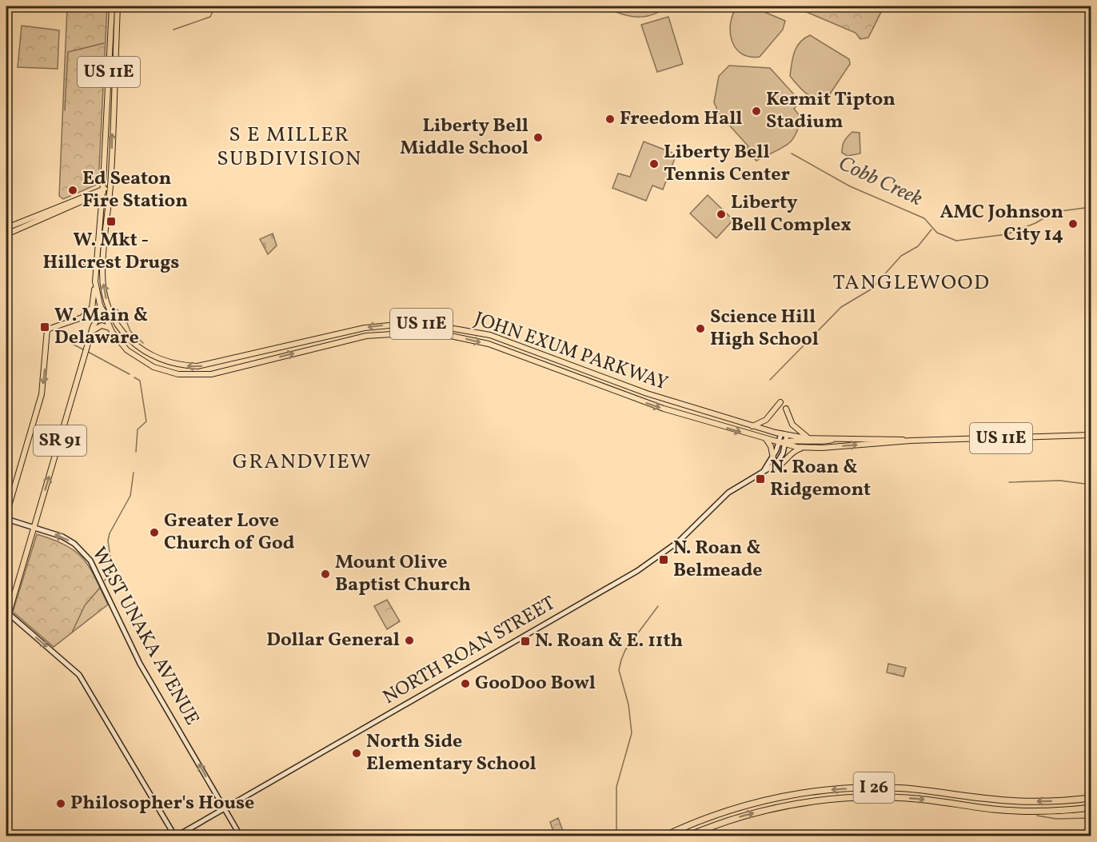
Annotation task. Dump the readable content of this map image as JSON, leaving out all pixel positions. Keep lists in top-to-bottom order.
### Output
{
  "streets": {
    "highway": ["I 26"],
    "main road": [
      "US 11E",
      "JOHN EXUM PARKWAY",
      "SR 91",
      "WEST UNAKA AVENUE",
      "NORTH ROAN STREET"
    ]
  },
  "crossings": [
    ["US 11E", "JOHN EXUM PARKWAY"],
    ["US 11E", "NORTH ROAN STREET"],
    ["JOHN EXUM PARKWAY", "SR 91"],
    ["JOHN EXUM PARKWAY", "NORTH ROAN STREET"],
    ["SR 91", "WEST UNAKA AVENUE"],
    ["WEST UNAKA AVENUE", "NORTH ROAN STREET"]
  ],
  "one_way": ["WEST UNAKA AVENUE"],
  "districts": ["S E MILLER SUBDIVISION", "TANGLEWOOD", "GRANDVIEW"],
  "water": ["Cobb Creek"],
  "places": {
    "other": [
      "Kermit Tipton Stadium",
      "Freedom Hall",
      "Liberty Bell Middle School",
      "Liberty Bell Tennis Center",
      "Ed Seaton Fire Station",
      "Liberty Bell Complex",
      "AMC Johnson City 14",
      "Science Hill High School",
      "Greater Love Church of God",
      "Mount Olive Baptist Church",
      "Dollar General",
      "GooDoo Bowl",
      "North Side Elementary School",
      "Philosopher's House"
    ],
    "transit": [
      "W. Mkt - Hillcrest Drugs",
      "W. Main & Delaware",
      "N. Roan & Ridgemont",
      "N. Roan & Belmeade",
      "N. Roan & E. 11th"
    ]
  }
}
